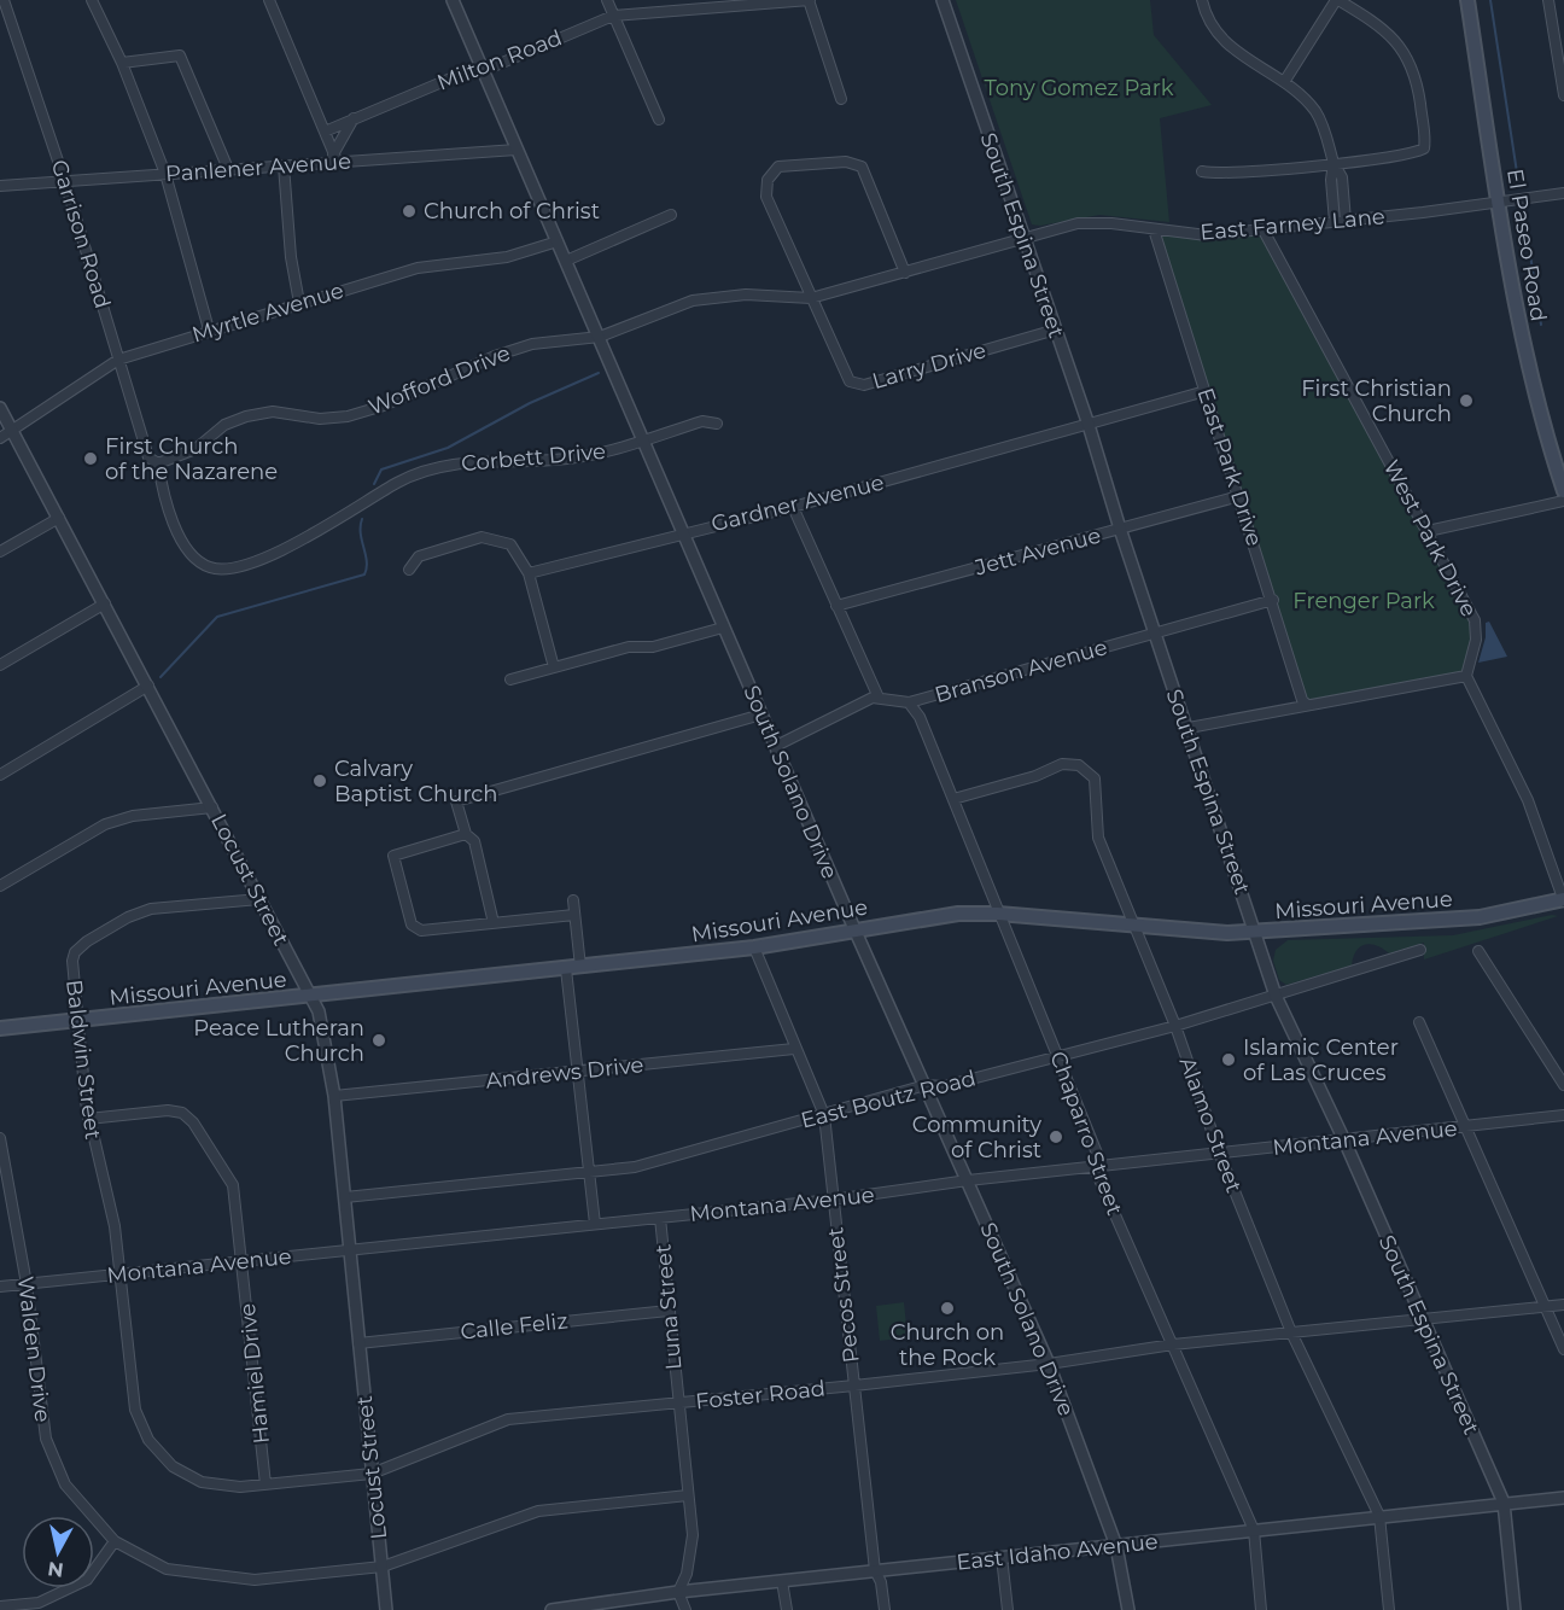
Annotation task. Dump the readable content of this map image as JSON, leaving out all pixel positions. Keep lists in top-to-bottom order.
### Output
{
  "streets": {
    "main road": ["El Paseo Road", "Missouri Avenue"],
    "street": [
      "Milton Road",
      "Panlener Avenue",
      "East Farney Lane",
      "Garrison Road",
      "South Espina Street",
      "Myrtle Avenue",
      "Larry Drive",
      "Wofford Drive",
      "Corbett Drive",
      "East Park Drive",
      "Gardner Avenue",
      "West Park Drive",
      "Jett Avenue",
      "Branson Avenue",
      "South Solano Drive",
      "Locust Street",
      "Baldwin Street",
      "Andrews Drive",
      "East Boutz Road",
      "Alamo Street",
      "Chaparro Street",
      "Montana Avenue",
      "Pecos Street",
      "Luna Street",
      "Calle Feliz",
      "Walden Drive",
      "Hamiel Drive",
      "Foster Road",
      "East Idaho Avenue"
    ]
  },
  "crossings": [
    ["Milton Road", "South Solano Drive"],
    ["Panlener Avenue", "Garrison Road"],
    ["Panlener Avenue", "South Solano Drive"],
    ["East Farney Lane", "South Espina Street"],
    ["East Farney Lane", "El Paseo Road"],
    ["East Farney Lane", "Wofford Drive"],
    ["East Farney Lane", "East Park Drive"],
    ["East Farney Lane", "West Park Drive"],
    ["Garrison Road", "Myrtle Avenue"],
    ["Garrison Road", "Wofford Drive"],
    ["Garrison Road", "Corbett Drive"],
    ["South Espina Street", "Larry Drive"],
    ["South Espina Street", "Wofford Drive"],
    ["South Espina Street", "Gardner Avenue"],
    ["South Espina Street", "Jett Avenue"],
    ["South Espina Street", "Branson Avenue"],
    ["South Espina Street", "Missouri Avenue"],
    ["South Espina Street", "East Boutz Road"],
    ["South Espina Street", "Montana Avenue"],
    ["South Espina Street", "Foster Road"],
    ["South Espina Street", "East Idaho Avenue"],
    ["Myrtle Avenue", "South Solano Drive"],
    ["Myrtle Avenue", "Locust Street"],
    ["Larry Drive", "Wofford Drive"],
    ["Wofford Drive", "South Solano Drive"],
    ["Corbett Drive", "South Solano Drive"],
    ["East Park Drive", "Gardner Avenue"],
    ["East Park Drive", "Jett Avenue"],
    ["East Park Drive", "Branson Avenue"],
    ["Gardner Avenue", "South Solano Drive"],
    ["Branson Avenue", "South Solano Drive"],
    ["Branson Avenue", "Chaparro Street"],
    ["South Solano Drive", "Missouri Avenue"],
    ["South Solano Drive", "East Boutz Road"],
    ["South Solano Drive", "Montana Avenue"],
    ["South Solano Drive", "Foster Road"],
    ["South Solano Drive", "East Idaho Avenue"],
    ["Locust Street", "Missouri Avenue"],
    ["Locust Street", "Baldwin Street"],
    ["Locust Street", "Andrews Drive"],
    ["Locust Street", "East Boutz Road"],
    ["Locust Street", "Montana Avenue"],
    ["Locust Street", "Calle Feliz"],
    ["Locust Street", "Foster Road"],
    ["Missouri Avenue", "Baldwin Street"],
    ["Missouri Avenue", "Alamo Street"],
    ["Missouri Avenue", "Chaparro Street"],
    ["Missouri Avenue", "Pecos Street"],
    ["Baldwin Street", "Montana Avenue"],
    ["Baldwin Street", "Hamiel Drive"],
    ["Baldwin Street", "Foster Road"],
    ["Andrews Drive", "Pecos Street"],
    ["East Boutz Road", "Alamo Street"],
    ["East Boutz Road", "Chaparro Street"],
    ["East Boutz Road", "Pecos Street"],
    ["Alamo Street", "Chaparro Street"],
    ["Alamo Street", "Montana Avenue"],
    ["Alamo Street", "Foster Road"],
    ["Alamo Street", "East Idaho Avenue"],
    ["Chaparro Street", "Montana Avenue"],
    ["Chaparro Street", "Foster Road"],
    ["Chaparro Street", "East Idaho Avenue"],
    ["Montana Avenue", "Pecos Street"],
    ["Montana Avenue", "Luna Street"],
    ["Montana Avenue", "Walden Drive"],
    ["Montana Avenue", "Hamiel Drive"],
    ["Montana Avenue", "Foster Road"],
    ["Pecos Street", "Foster Road"],
    ["Pecos Street", "East Idaho Avenue"],
    ["Luna Street", "Calle Feliz"],
    ["Luna Street", "Foster Road"],
    ["Luna Street", "East Idaho Avenue"],
    ["Hamiel Drive", "Foster Road"]
  ],
  "parks": ["Tony Gomez Park", "Frenger Park"],
  "places": [
    "Church of Christ",
    "First Christian Church",
    "First Church of the Nazarene",
    "Calvary Baptist Church",
    "Peace Lutheran Church",
    "Islamic Center of Las Cruces",
    "Community of Christ",
    "Church on the Rock"
  ],
  "north": "bottom"
}
